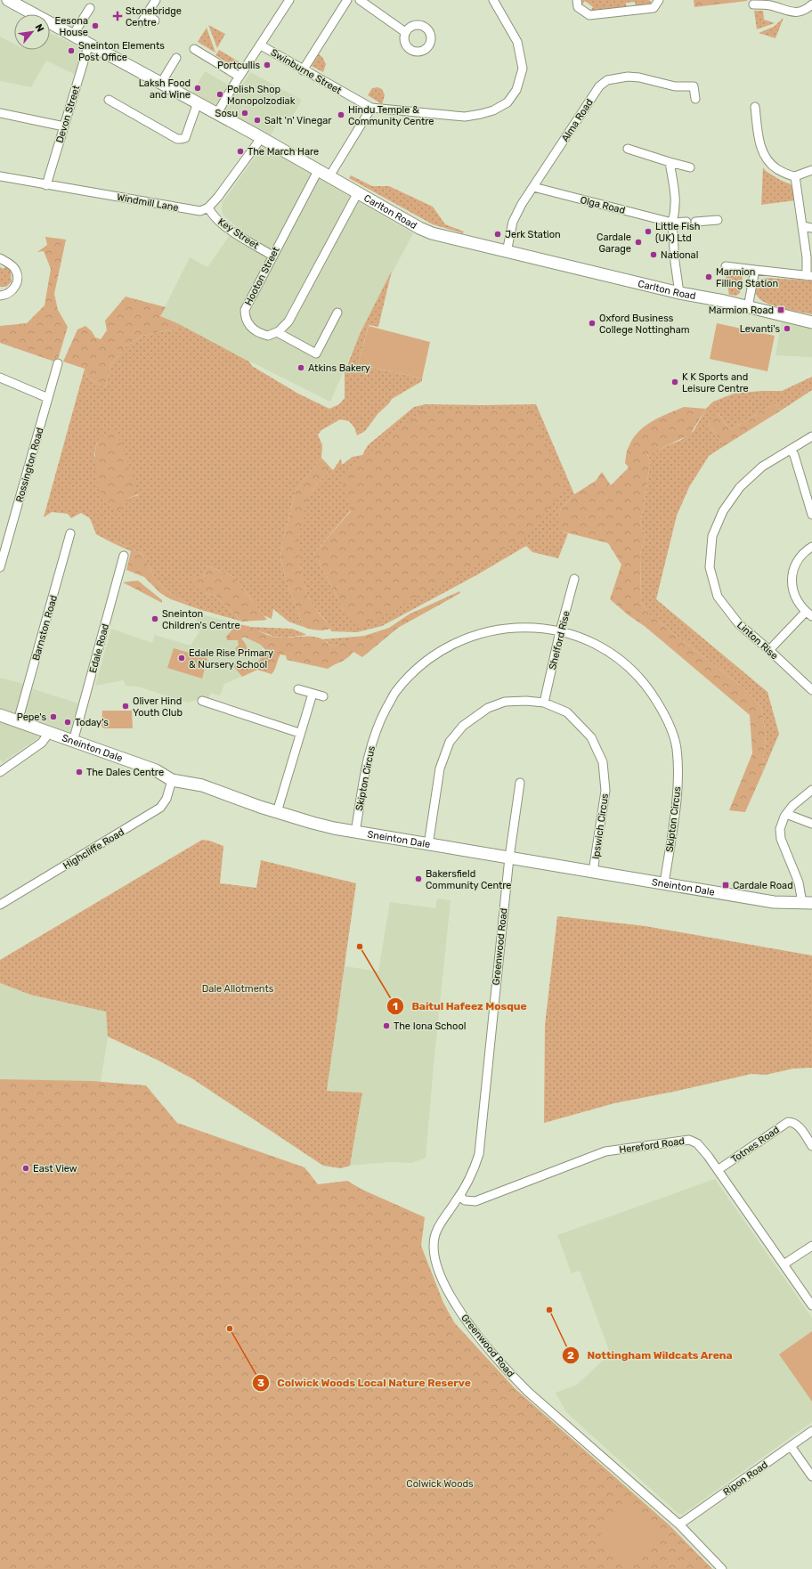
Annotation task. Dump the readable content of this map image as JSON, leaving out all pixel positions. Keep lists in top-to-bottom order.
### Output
{
  "streets": {
    "main road": ["Carlton Road", "Sneinton Dale"],
    "street": [
      "Swinburne Street",
      "Devon Street",
      "Alma Road",
      "Windmill Lane",
      "Olga Road",
      "Key Street",
      "Hooton Street",
      "Rossington Road",
      "Barnston Road",
      "Shelford Rise",
      "Linton Rise",
      "Edale Road",
      "Skipton Circus",
      "Ipswich Circus",
      "Highcliffe Road",
      "Greenwood Road",
      "Totnes Road",
      "Hereford Road",
      "Ripon Road"
    ]
  },
  "crossings": [
    ["Devon Street", "Windmill Lane"],
    ["Devon Street", "Carlton Road"],
    ["Alma Road", "Olga Road"],
    ["Alma Road", "Carlton Road"],
    ["Windmill Lane", "Key Street"],
    ["Carlton Road", "Hooton Street"],
    ["Key Street", "Hooton Street"],
    ["Barnston Road", "Sneinton Dale"],
    ["Shelford Rise", "Skipton Circus"],
    ["Shelford Rise", "Ipswich Circus"],
    ["Edale Road", "Sneinton Dale"],
    ["Sneinton Dale", "Skipton Circus"],
    ["Sneinton Dale", "Ipswich Circus"],
    ["Sneinton Dale", "Highcliffe Road"],
    ["Sneinton Dale", "Greenwood Road"],
    ["Greenwood Road", "Hereford Road"],
    ["Greenwood Road", "Ripon Road"],
    ["Totnes Road", "Hereford Road"]
  ],
  "parks": ["Dale Allotments", "Colwick Woods"],
  "places": {
    "health": ["Stonebridge Centre"],
    "other": [
      "Eesona House",
      "Sneinton Elements Post Office",
      "Portcullis",
      "Laksh Food and Wine",
      "Polish Shop Monopolzodiak",
      "Sosu",
      "Hindu Temple & Community Centre",
      "Salt 'n' Vinegar",
      "The March Hare",
      "Little Fish (UK) Ltd",
      "Jerk Station",
      "Cardale Garage",
      "National",
      "Marmion Filling Station",
      "Oxford Business College Nottingham",
      "Levanti's",
      "Atkins Bakery",
      "K K Sports and Leisure Centre",
      "Sneinton Children's Centre",
      "Edale Rise Primary & Nursery School",
      "Oliver Hind Youth Club",
      "Pepe's",
      "Today's",
      "The Dales Centre",
      "Bakersfield Community Centre",
      "Baitul Hafeez Mosque",
      "The Iona School",
      "East View",
      "Nottingham Wildcats Arena",
      "Colwick Woods Local Nature Reserve"
    ],
    "transit": ["Marmion Road", "Cardale Road"]
  },
  "north": "top right"
}
